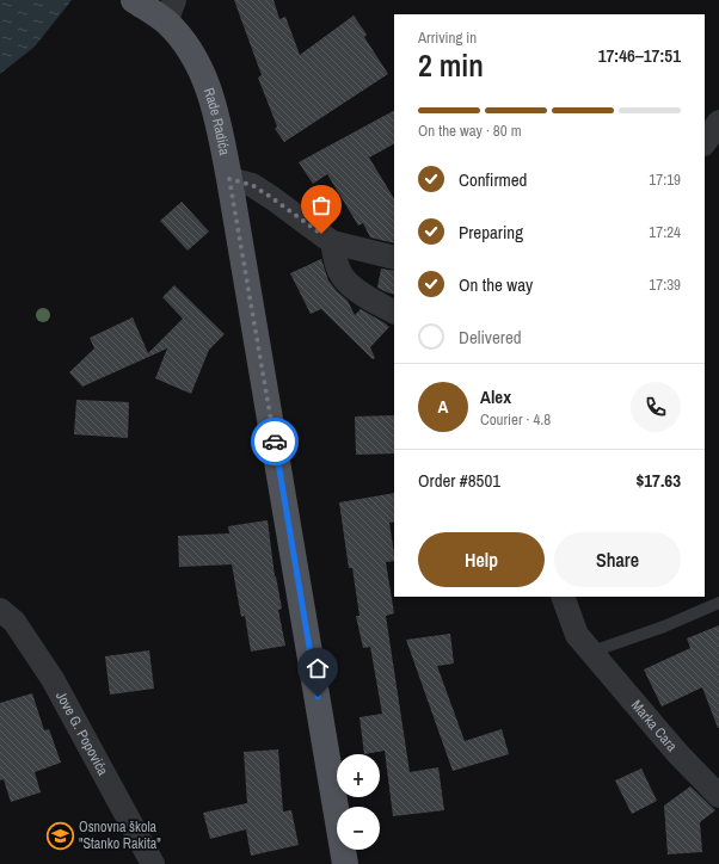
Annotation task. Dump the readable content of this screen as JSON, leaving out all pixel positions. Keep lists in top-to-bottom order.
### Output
{
  "streets": {
    "main road": ["Rade Radića"],
    "street": ["Marka Cara", "Jove G. Popovića"]
  },
  "places": {
    "school or university": ["Osnovna škola \"Stanko Rakita\""]
  },
  "page": {
    "heading": ["2 min", "Arriving in", "17:46–17:51"],
    "panel": [
      "Alex",
      "Courier · 4.8",
      "Order #8501",
      "$17.63"
    ],
    "bar": "On the way · 80 m",
    "list": [
      ["Confirmed", "17:19"],
      ["Preparing", "17:24"],
      ["On the way", "17:39"],
      "Delivered"
    ],
    "round": "A",
    "buttons": ["Help", "Share"],
    "map_buttons": ["+", "−"]
  }
}
